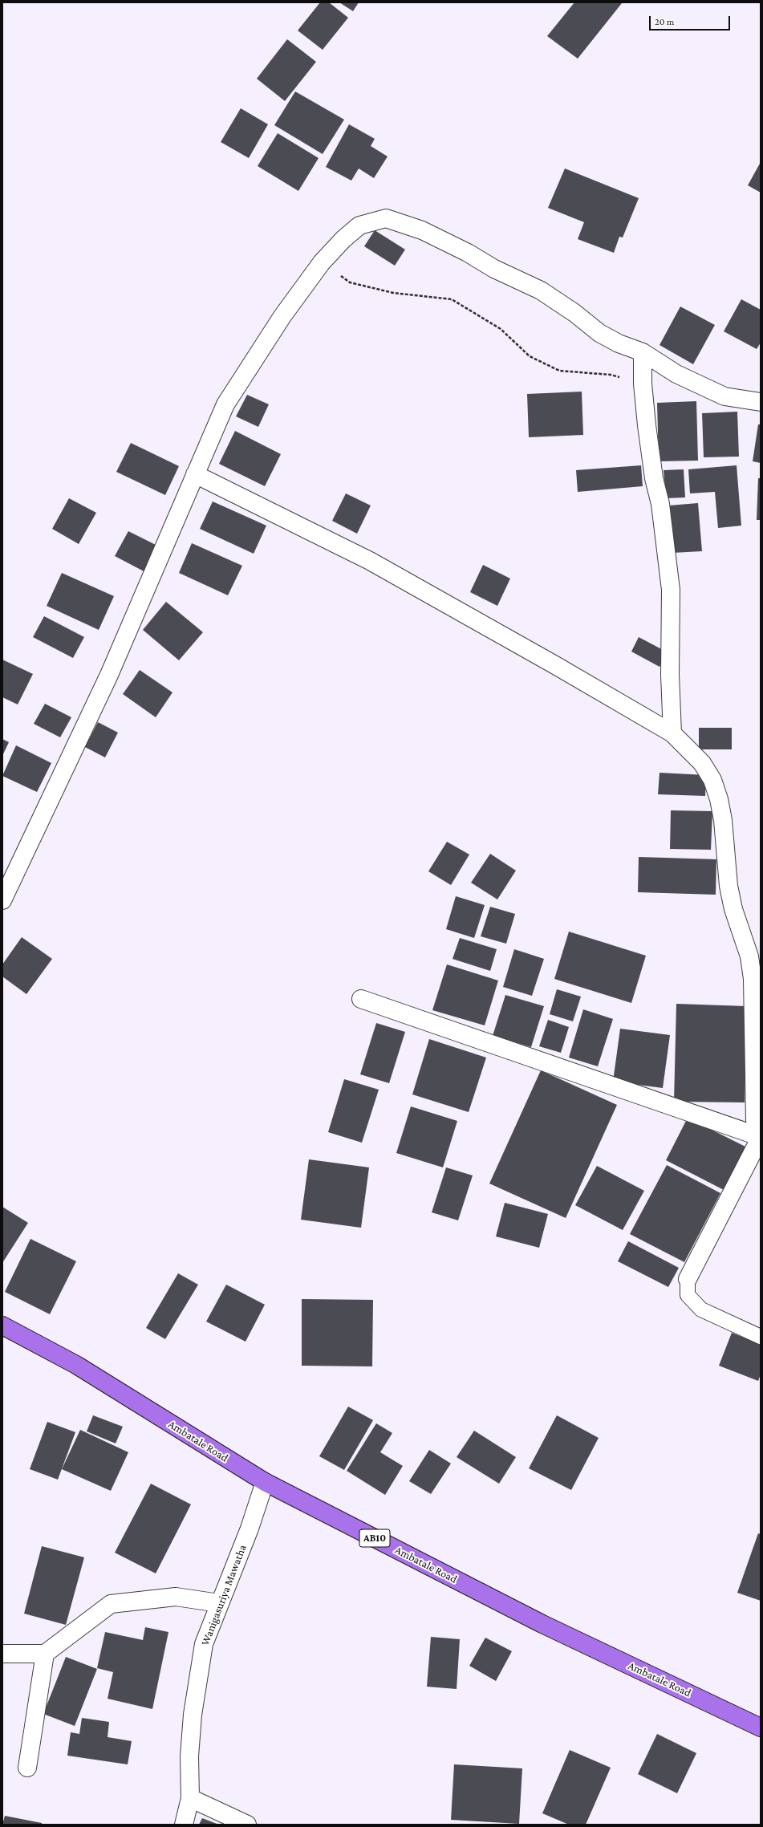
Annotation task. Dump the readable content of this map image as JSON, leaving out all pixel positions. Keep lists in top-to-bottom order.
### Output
{
  "streets": {
    "main road": ["Ambatale Road", "AB10"],
    "street": ["Wanigasuriya Mawatha"]
  },
  "crossings": [
    ["Ambatale Road", "Wanigasuriya Mawatha"]
  ],
  "scale_bar": "20 m"
}
